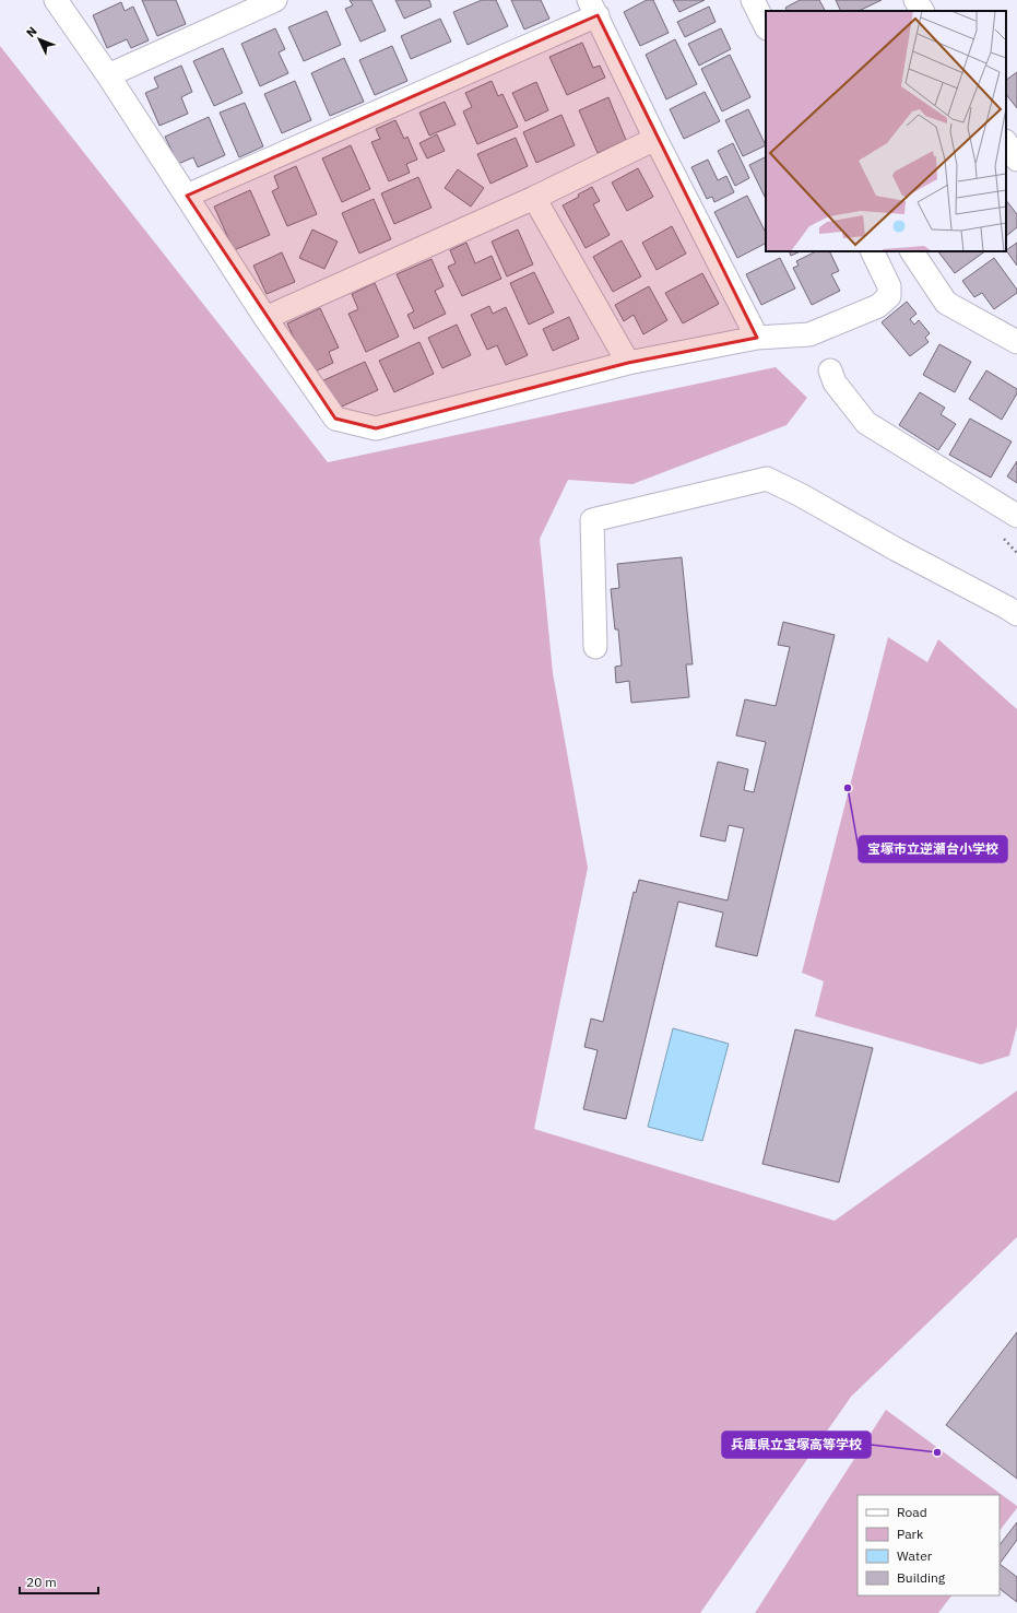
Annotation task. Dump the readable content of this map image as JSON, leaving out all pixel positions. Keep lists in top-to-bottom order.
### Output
{
  "places": ["宝塚市立逆瀬台小学校", "兵庫県立宝塚高等学校"],
  "legend": [
    "Road",
    "Park",
    "Water",
    "Building"
  ],
  "scale_bar": "20 m",
  "north": "top left"
}
